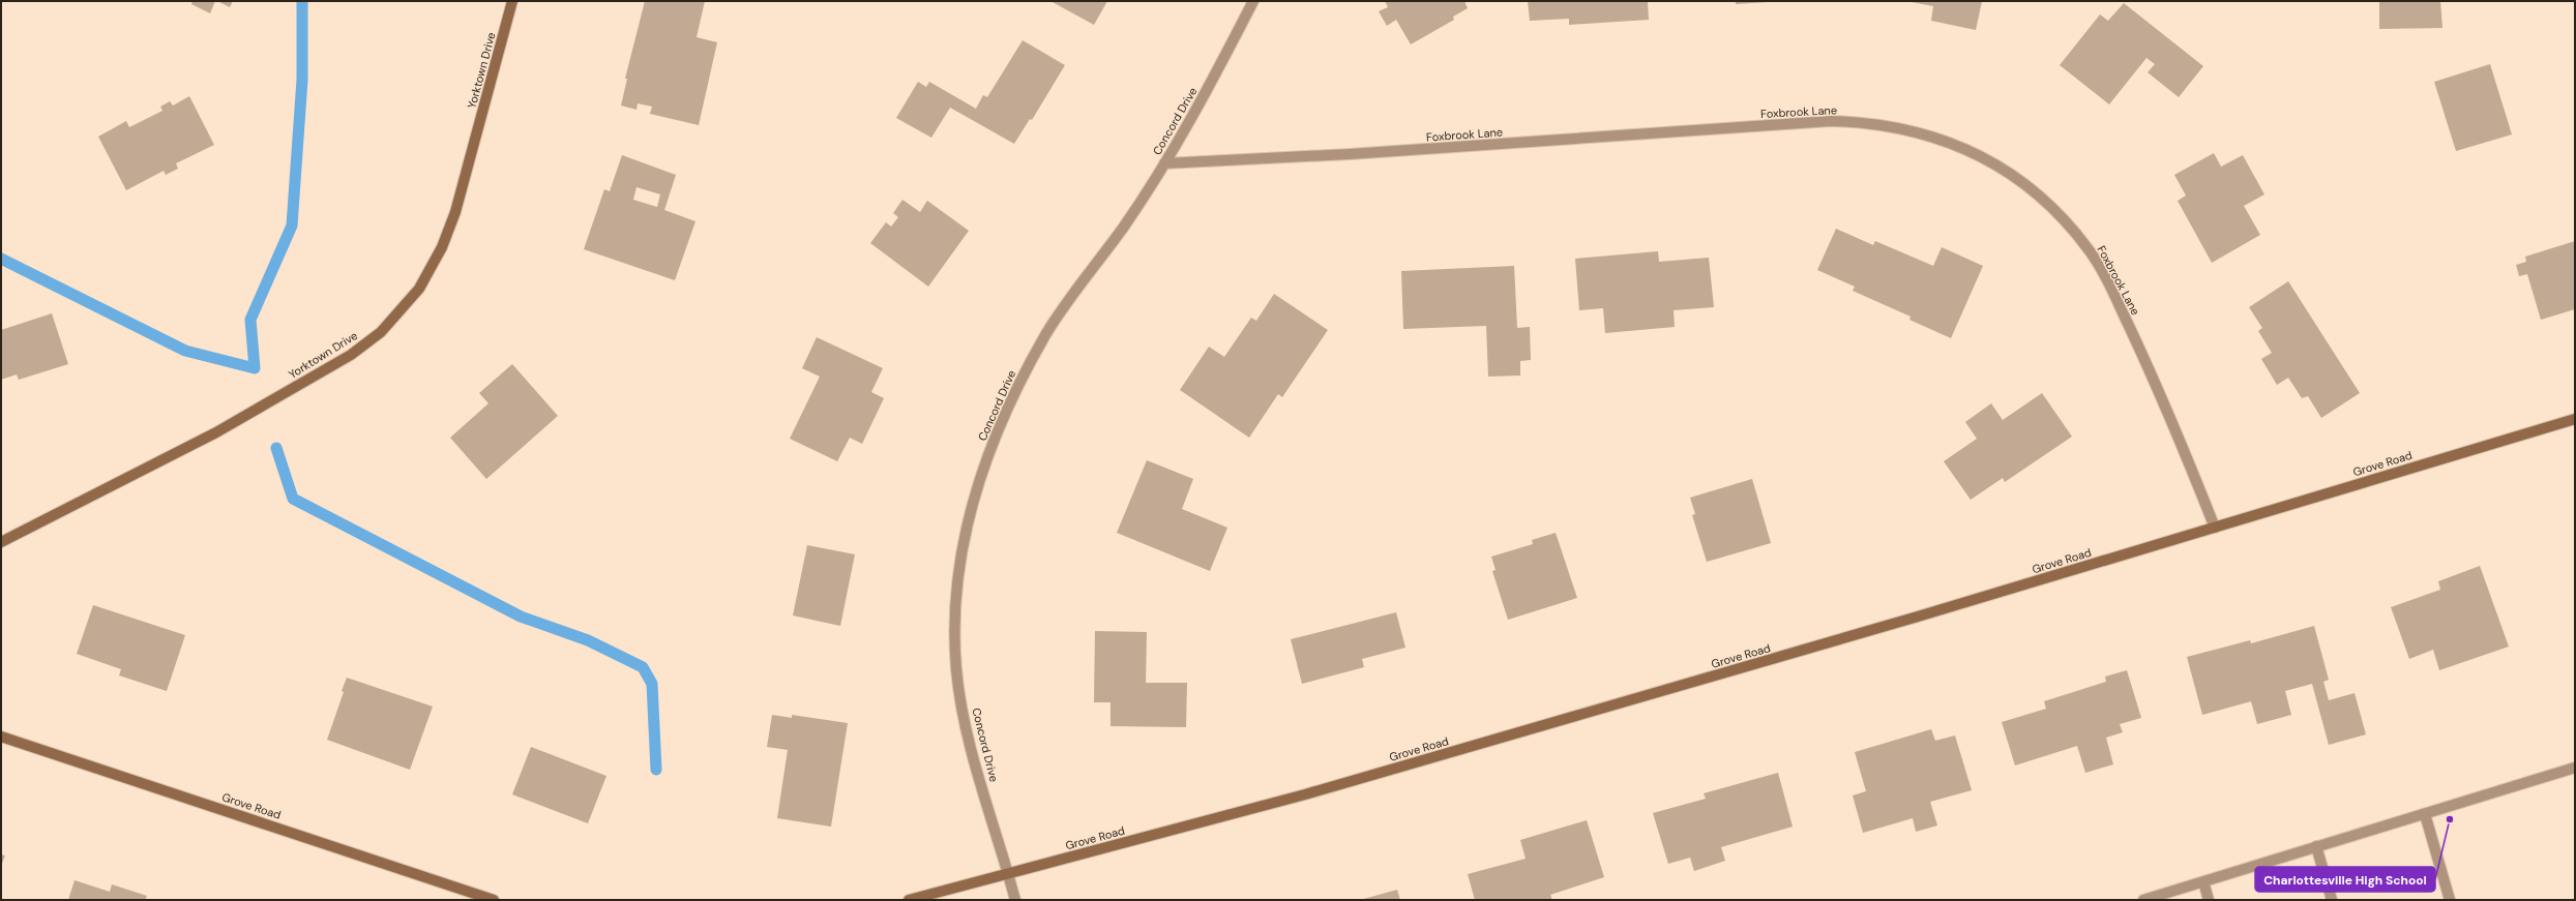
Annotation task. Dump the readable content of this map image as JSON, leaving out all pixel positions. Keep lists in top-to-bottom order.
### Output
{
  "streets": {
    "street": [
      "Yorktown Drive",
      "Foxbrook Lane",
      "Concord Drive",
      "Grove Road"
    ]
  },
  "crossings": [
    ["Foxbrook Lane", "Concord Drive"],
    ["Foxbrook Lane", "Grove Road"],
    ["Concord Drive", "Grove Road"]
  ],
  "places": ["Charlottesville High School"]
}
